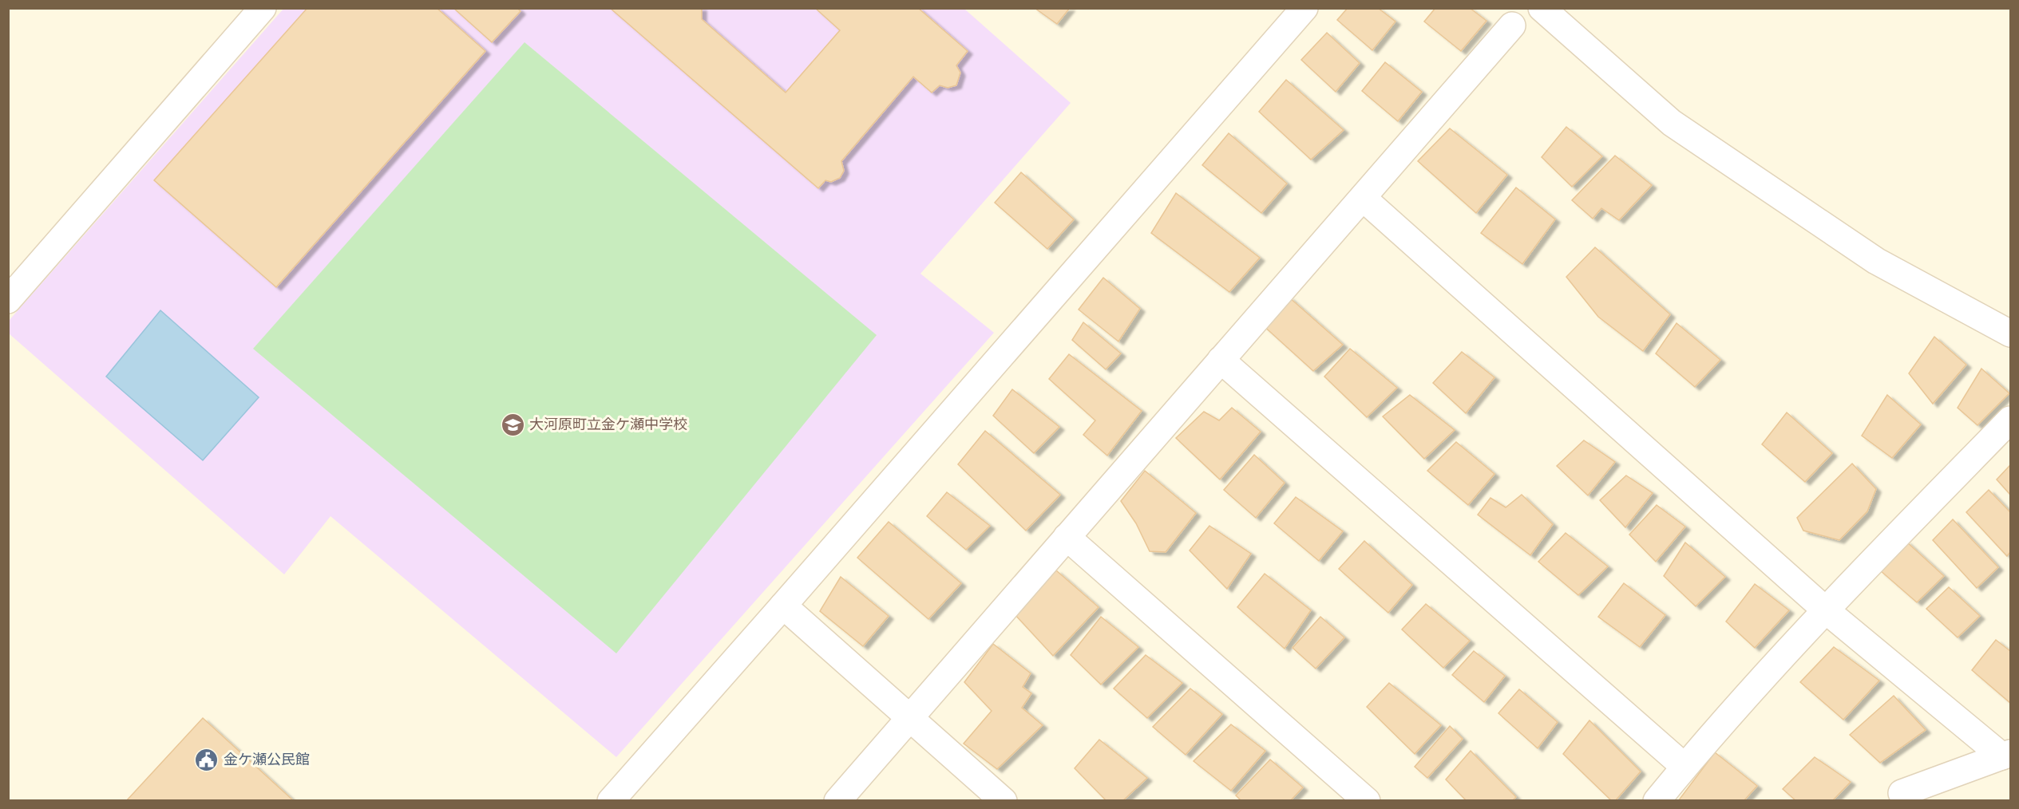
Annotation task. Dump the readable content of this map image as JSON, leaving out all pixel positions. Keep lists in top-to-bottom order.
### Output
{
  "places": {
    "school or university": ["大河原町立金ケ瀬中学校"],
    "public building": ["金ケ瀬公民館"]
  }
}
